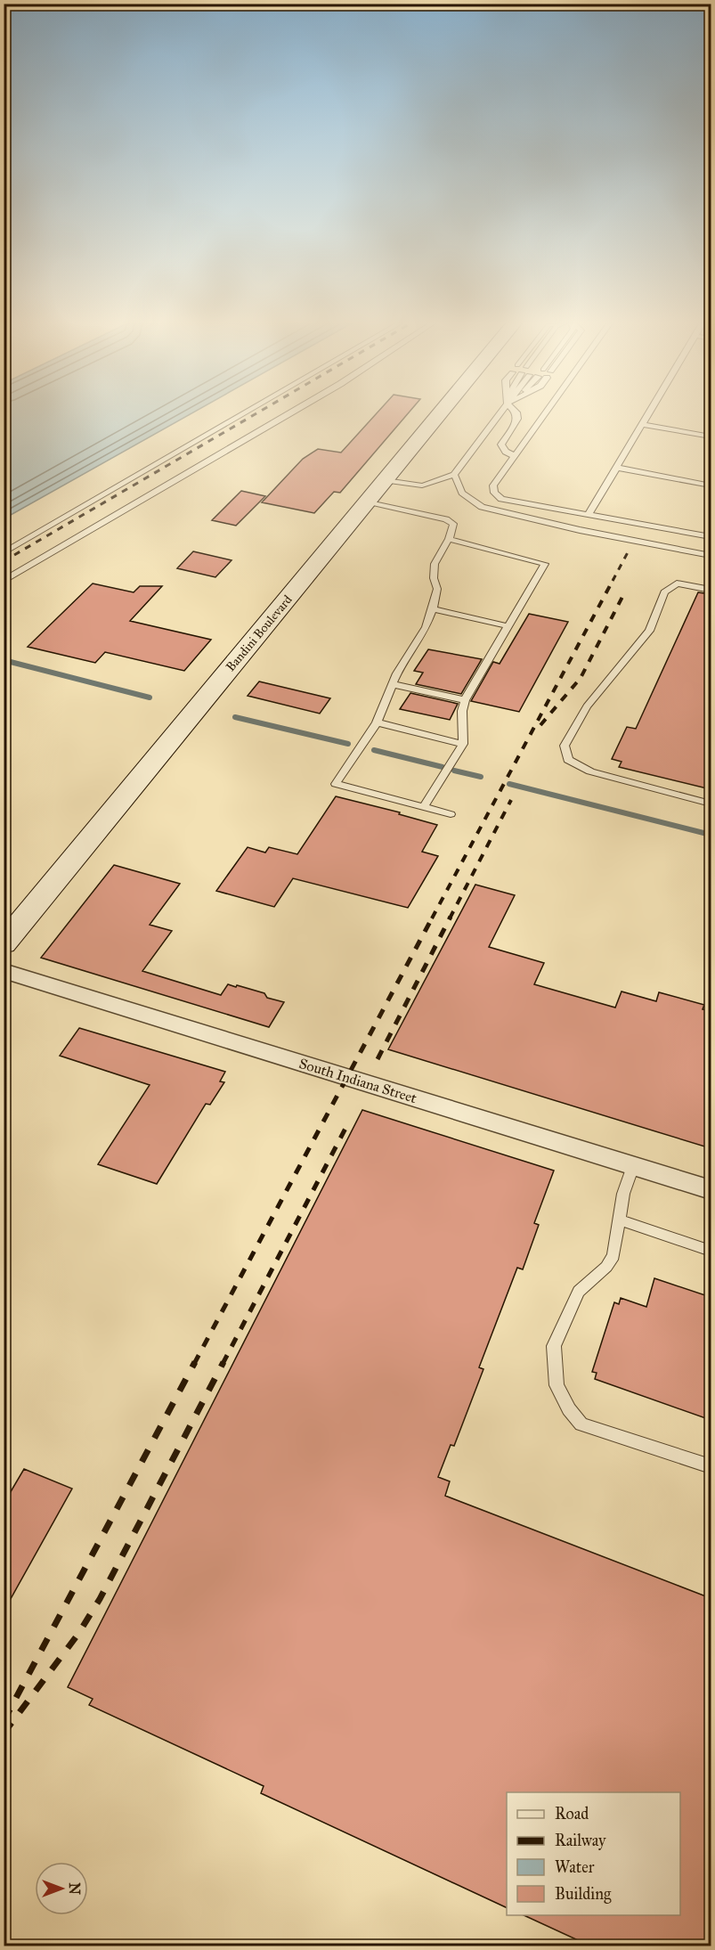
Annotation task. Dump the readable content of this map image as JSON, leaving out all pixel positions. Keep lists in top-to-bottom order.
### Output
{
  "streets": {
    "main road": ["Bandini Boulevard"],
    "street": ["South Indiana Street"]
  },
  "legend": [
    "Road",
    "Railway",
    "Water",
    "Building"
  ],
  "north": "right"
}
